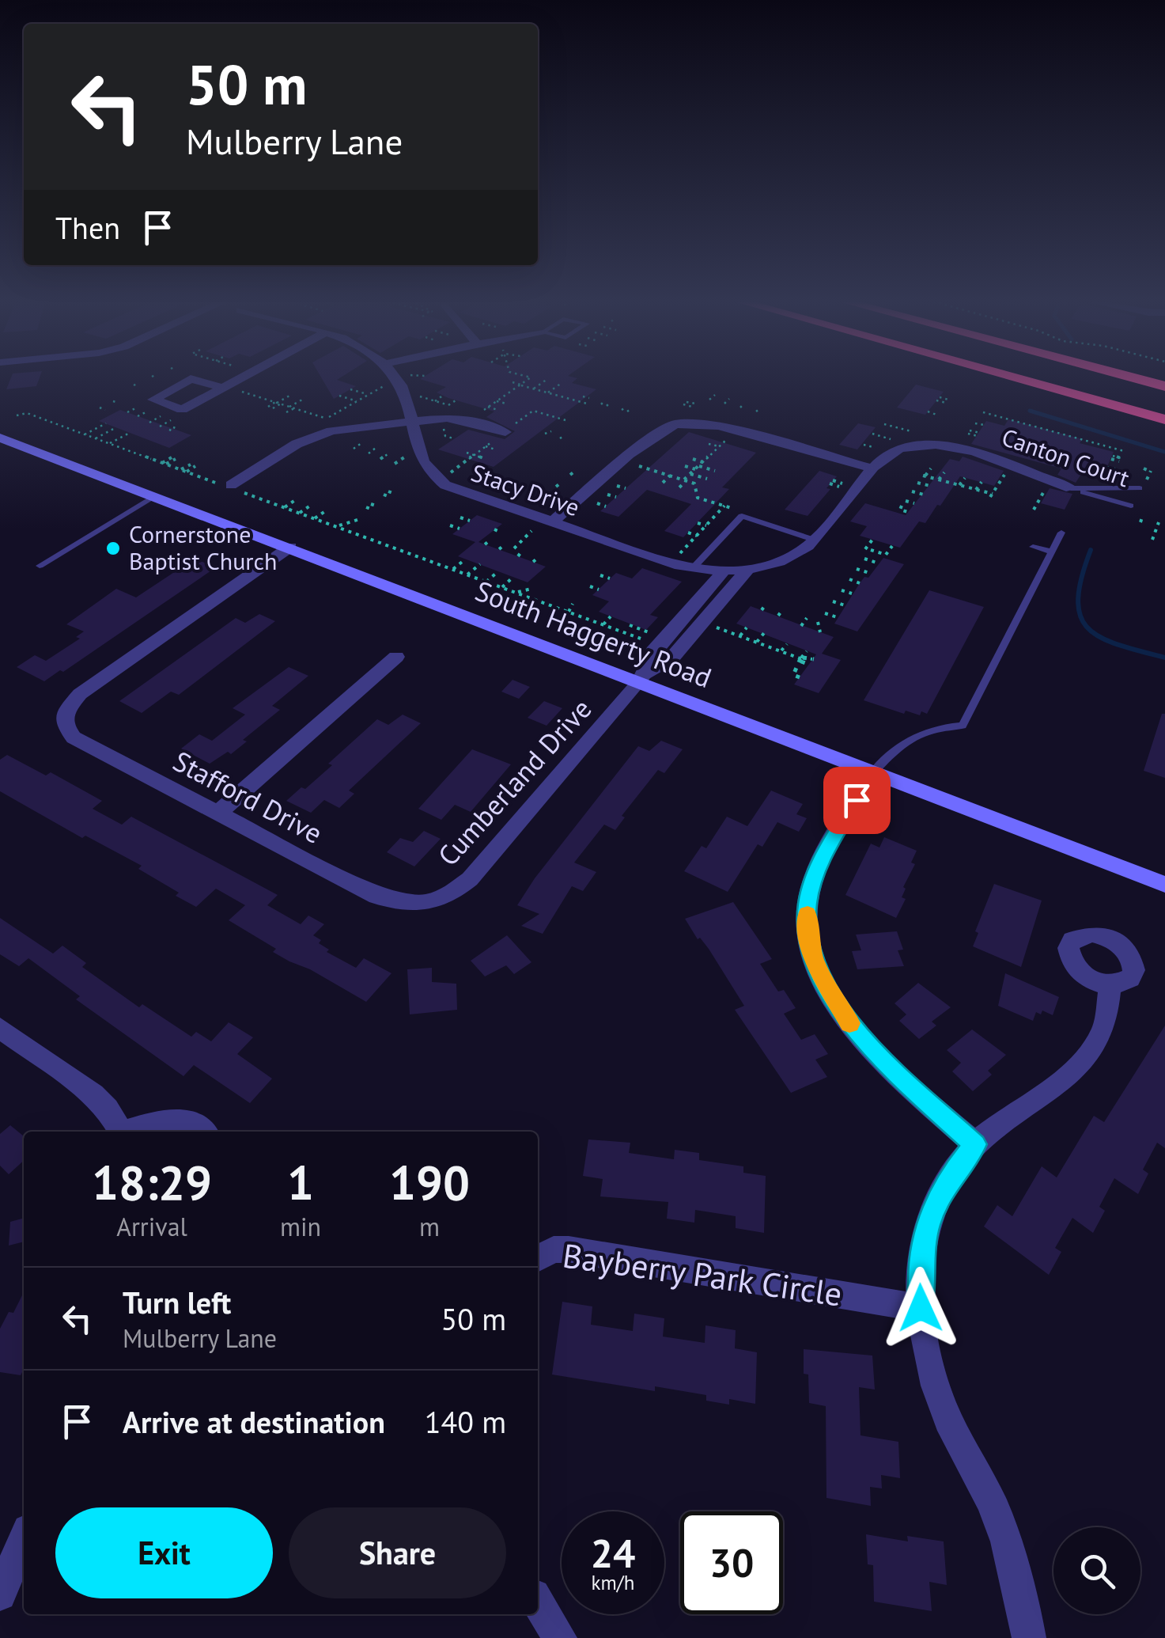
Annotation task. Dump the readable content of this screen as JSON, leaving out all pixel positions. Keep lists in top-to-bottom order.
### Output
{
  "streets": {
    "main road": ["South Haggerty Road"],
    "street": [
      "Canton Court",
      "Stacy Drive",
      "Cumberland Drive",
      "Stafford Drive",
      "Bayberry Park Circle"
    ]
  },
  "crossings": [
    ["Canton Court", "Stacy Drive"],
    ["South Haggerty Road", "Cumberland Drive"],
    ["South Haggerty Road", "Stafford Drive"],
    ["Cumberland Drive", "Stafford Drive"]
  ],
  "places": ["Cornerstone Baptist Church"],
  "page": {
    "turn": ["50 m", "Mulberry Lane"],
    "then": "Then",
    "eta": [
      "18:29",
      "Arrival",
      "1",
      "min",
      "190",
      "m"
    ],
    "list": [
      {
        "name": "Turn left",
        "note": "Mulberry Lane",
        "value": "50 m"
      },
      {
        "name": "Arrive at destination",
        "value": "140 m"
      }
    ],
    "buttons": ["Exit", "Share"],
    "speed": "24 km/h",
    "limit": "30"
  }
}
